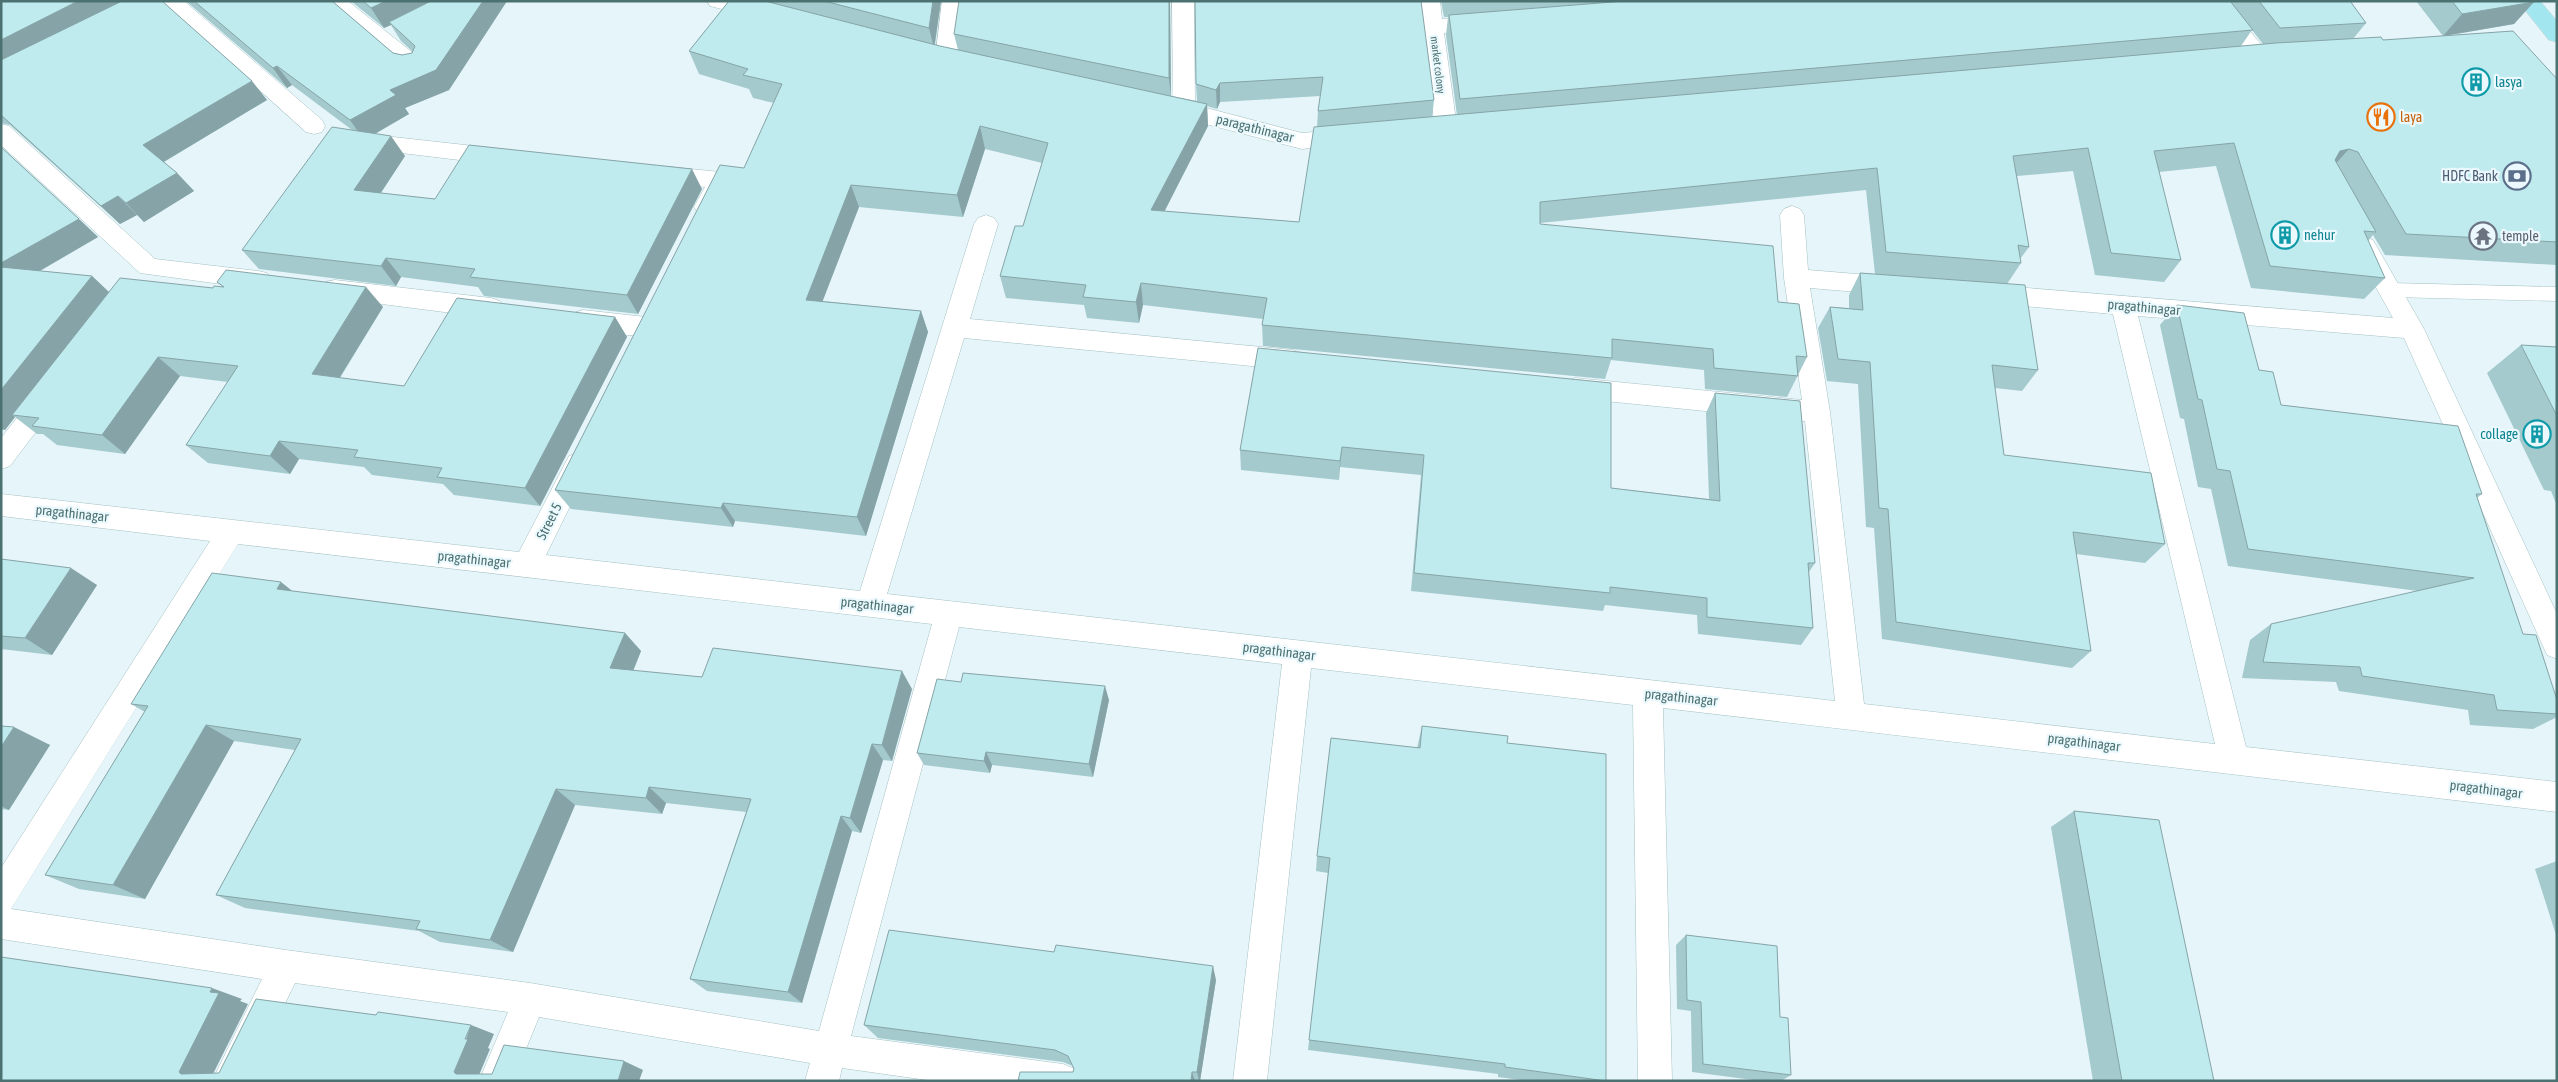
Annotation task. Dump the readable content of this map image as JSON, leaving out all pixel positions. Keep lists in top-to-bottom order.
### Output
{
  "streets": {
    "street": [
      "market colony",
      "paragathinagar",
      "pragathinagar",
      "Street 5"
    ]
  },
  "crossings": [
    ["pragathinagar", "Street 5"]
  ],
  "places": {
    "building": ["lasya", "nehur", "collage"],
    "restaurant": ["laya"],
    "bank": ["HDFC Bank"],
    "temple": ["temple"]
  }
}
